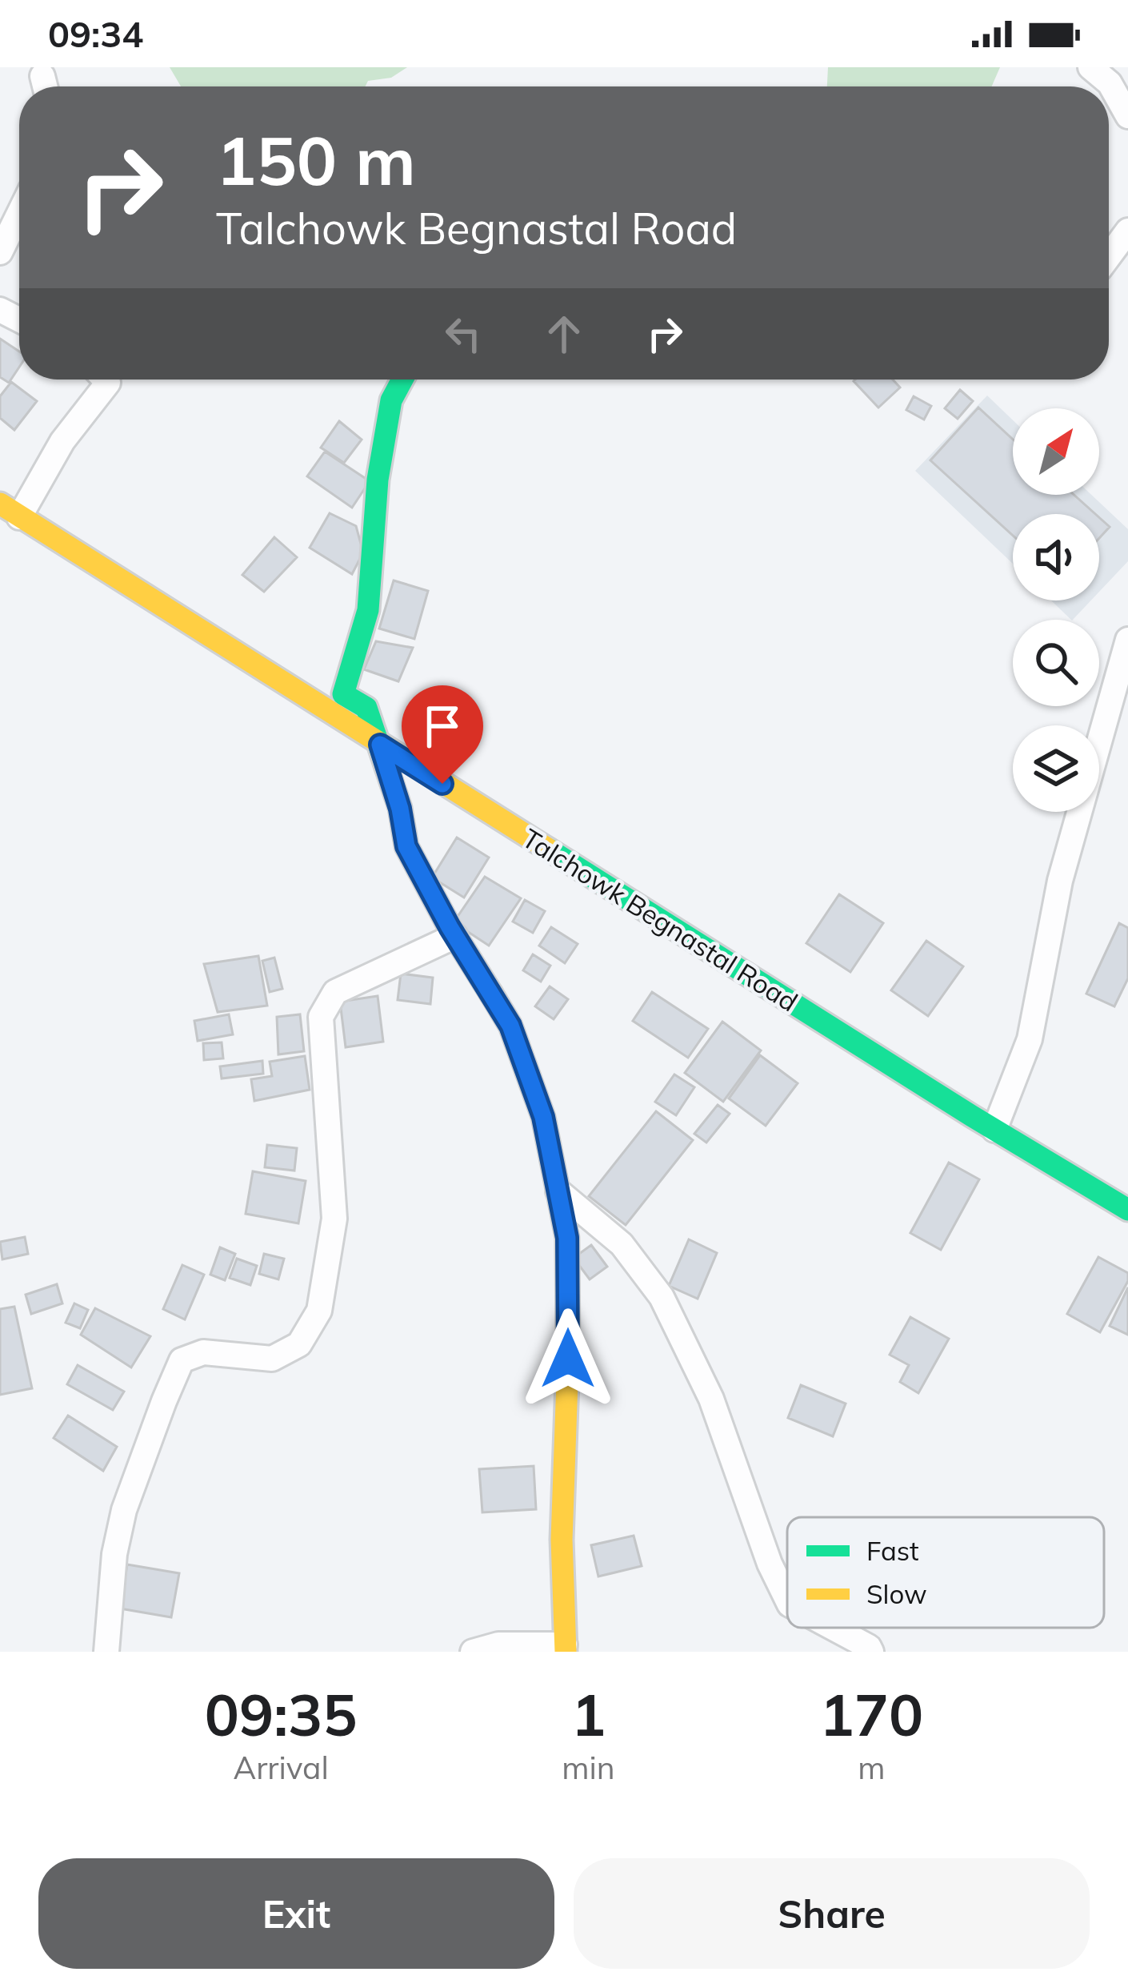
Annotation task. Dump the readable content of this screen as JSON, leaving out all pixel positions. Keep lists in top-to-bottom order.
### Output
{
  "streets": {
    "street": ["Talchowk Begnastal Road"]
  },
  "legend": ["Fast", "Slow"],
  "north": "top right",
  "page": {
    "status": "09:34",
    "turn": ["150 m", "Talchowk Begnastal Road"],
    "eta": [
      "09:35",
      "Arrival",
      "1",
      "min",
      "170",
      "m"
    ],
    "buttons": ["Exit", "Share"]
  }
}
